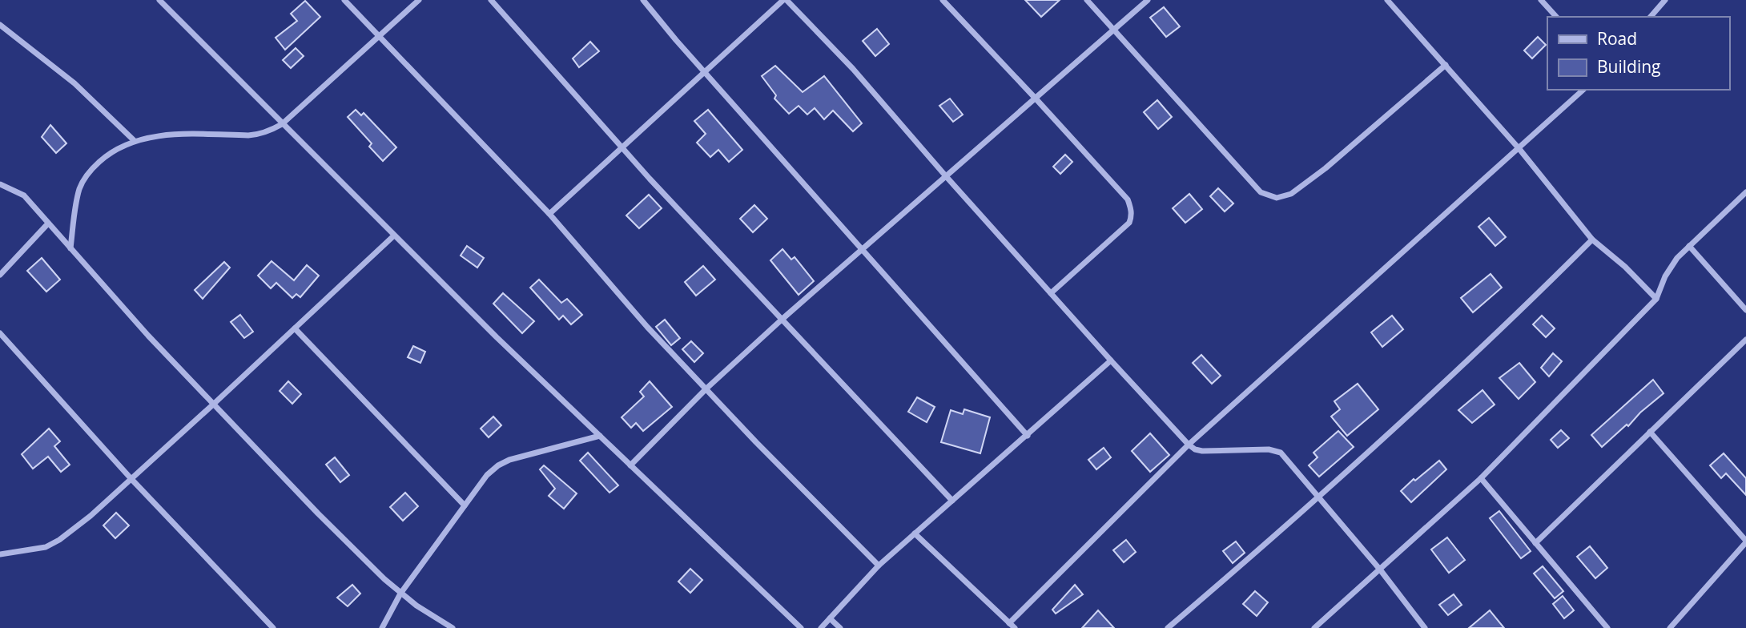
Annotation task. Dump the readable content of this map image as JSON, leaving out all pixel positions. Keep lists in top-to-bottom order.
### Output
{
  "legend": ["Road", "Building"]
}
